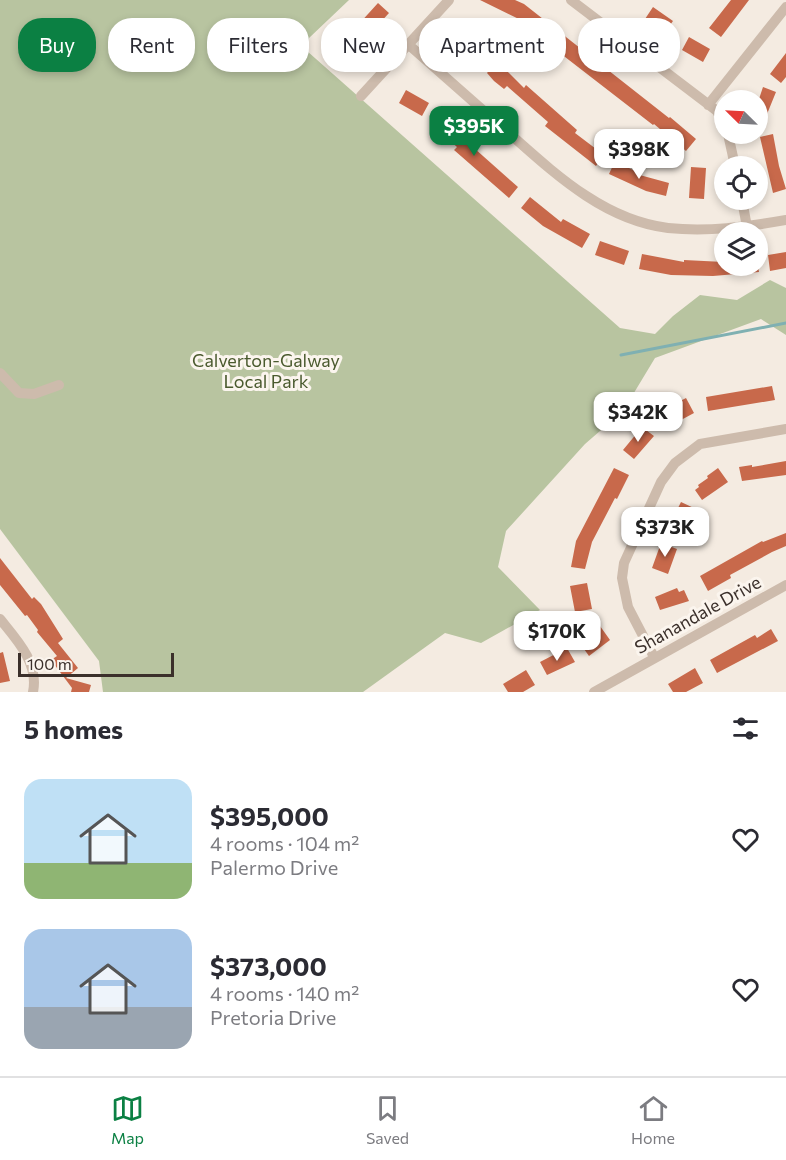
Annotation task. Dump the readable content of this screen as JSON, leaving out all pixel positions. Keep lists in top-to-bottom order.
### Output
{
  "streets": {
    "street": ["Shanandale Drive"]
  },
  "parks": ["Calverton-Galway Local Park"],
  "scale_bar": "100 m",
  "north": "top left",
  "page": {
    "chip": [
      "Buy",
      "Rent",
      "Filters",
      "New",
      "Apartment",
      "House"
    ],
    "price": [
      "$395K",
      "$398K",
      "$342K",
      "$373K",
      "$170K"
    ],
    "scale": "100 m",
    "heading": "5 homes",
    "list": [
      {
        "name": "$395,000",
        "note": "4 rooms · 104 m² · Palermo Drive"
      },
      {
        "name": "$373,000",
        "note": "4 rooms · 140 m² · Pretoria Drive"
      }
    ],
    "tabs": ["Map", "Saved", "Home"]
  }
}
